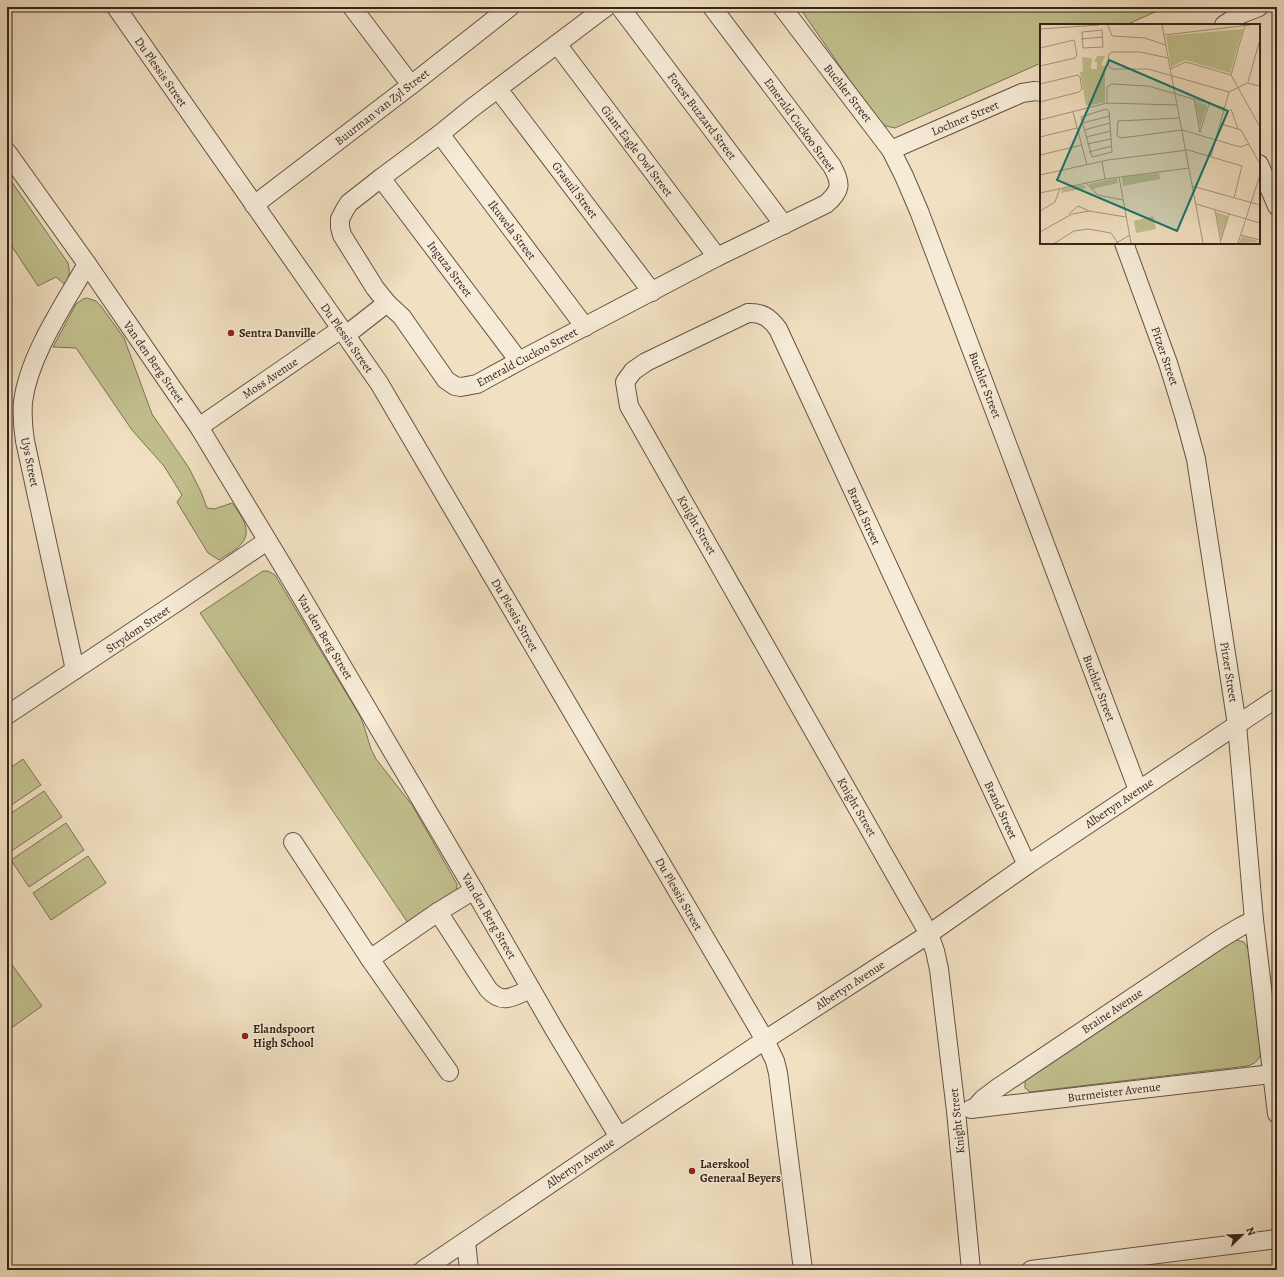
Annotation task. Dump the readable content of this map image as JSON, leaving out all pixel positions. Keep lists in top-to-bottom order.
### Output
{
  "streets": {
    "street": [
      "Du Plessis Street",
      "Buchler Street",
      "Buurman van Zyl Street",
      "Forest Buzzard Street",
      "Lochner Street",
      "Emerald Cuckoo Street",
      "Giant Eagle Owl Street",
      "Grasuil Street",
      "Ikuwela Street",
      "Inguza Street",
      "Pitzer Street",
      "Van den Berg Street",
      "Moss Avenue",
      "Uys Street",
      "Brand Street",
      "Knight Street",
      "Strydom Street",
      "Albertyn Avenue",
      "Braine Avenue",
      "Burmeister Avenue"
    ]
  },
  "crossings": [
    ["Du Plessis Street", "Buurman van Zyl Street"],
    ["Du Plessis Street", "Moss Avenue"],
    ["Du Plessis Street", "Albertyn Avenue"],
    ["Buchler Street", "Lochner Street"],
    ["Buchler Street", "Albertyn Avenue"],
    ["Forest Buzzard Street", "Emerald Cuckoo Street"],
    ["Emerald Cuckoo Street", "Giant Eagle Owl Street"],
    ["Emerald Cuckoo Street", "Grasuil Street"],
    ["Emerald Cuckoo Street", "Ikuwela Street"],
    ["Emerald Cuckoo Street", "Inguza Street"],
    ["Emerald Cuckoo Street", "Moss Avenue"],
    ["Pitzer Street", "Albertyn Avenue"],
    ["Pitzer Street", "Braine Avenue"],
    ["Pitzer Street", "Burmeister Avenue"],
    ["Van den Berg Street", "Moss Avenue"],
    ["Van den Berg Street", "Uys Street"],
    ["Van den Berg Street", "Strydom Street"],
    ["Van den Berg Street", "Albertyn Avenue"],
    ["Uys Street", "Strydom Street"],
    ["Brand Street", "Knight Street"],
    ["Brand Street", "Albertyn Avenue"],
    ["Knight Street", "Albertyn Avenue"],
    ["Knight Street", "Burmeister Avenue"],
    ["Braine Avenue", "Burmeister Avenue"]
  ],
  "places": ["Sentra Danville", "Elandspoort High School", "Laerskool Generaal Beyers"],
  "north": "top right"
}
